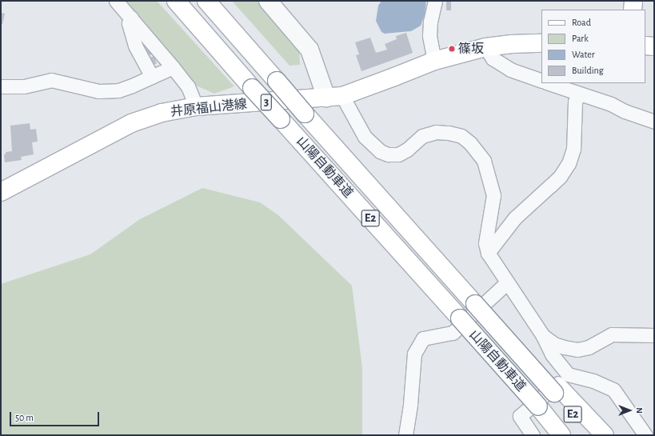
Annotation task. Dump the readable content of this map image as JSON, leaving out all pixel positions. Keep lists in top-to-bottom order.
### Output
{
  "streets": {
    "main road": [
      "3",
      "井原福山港線",
      "山陽自動車道",
      "E2"
    ]
  },
  "places": ["篠坂"],
  "legend": [
    "Road",
    "Park",
    "Water",
    "Building"
  ],
  "scale_bar": "50 m",
  "north": "right"
}
